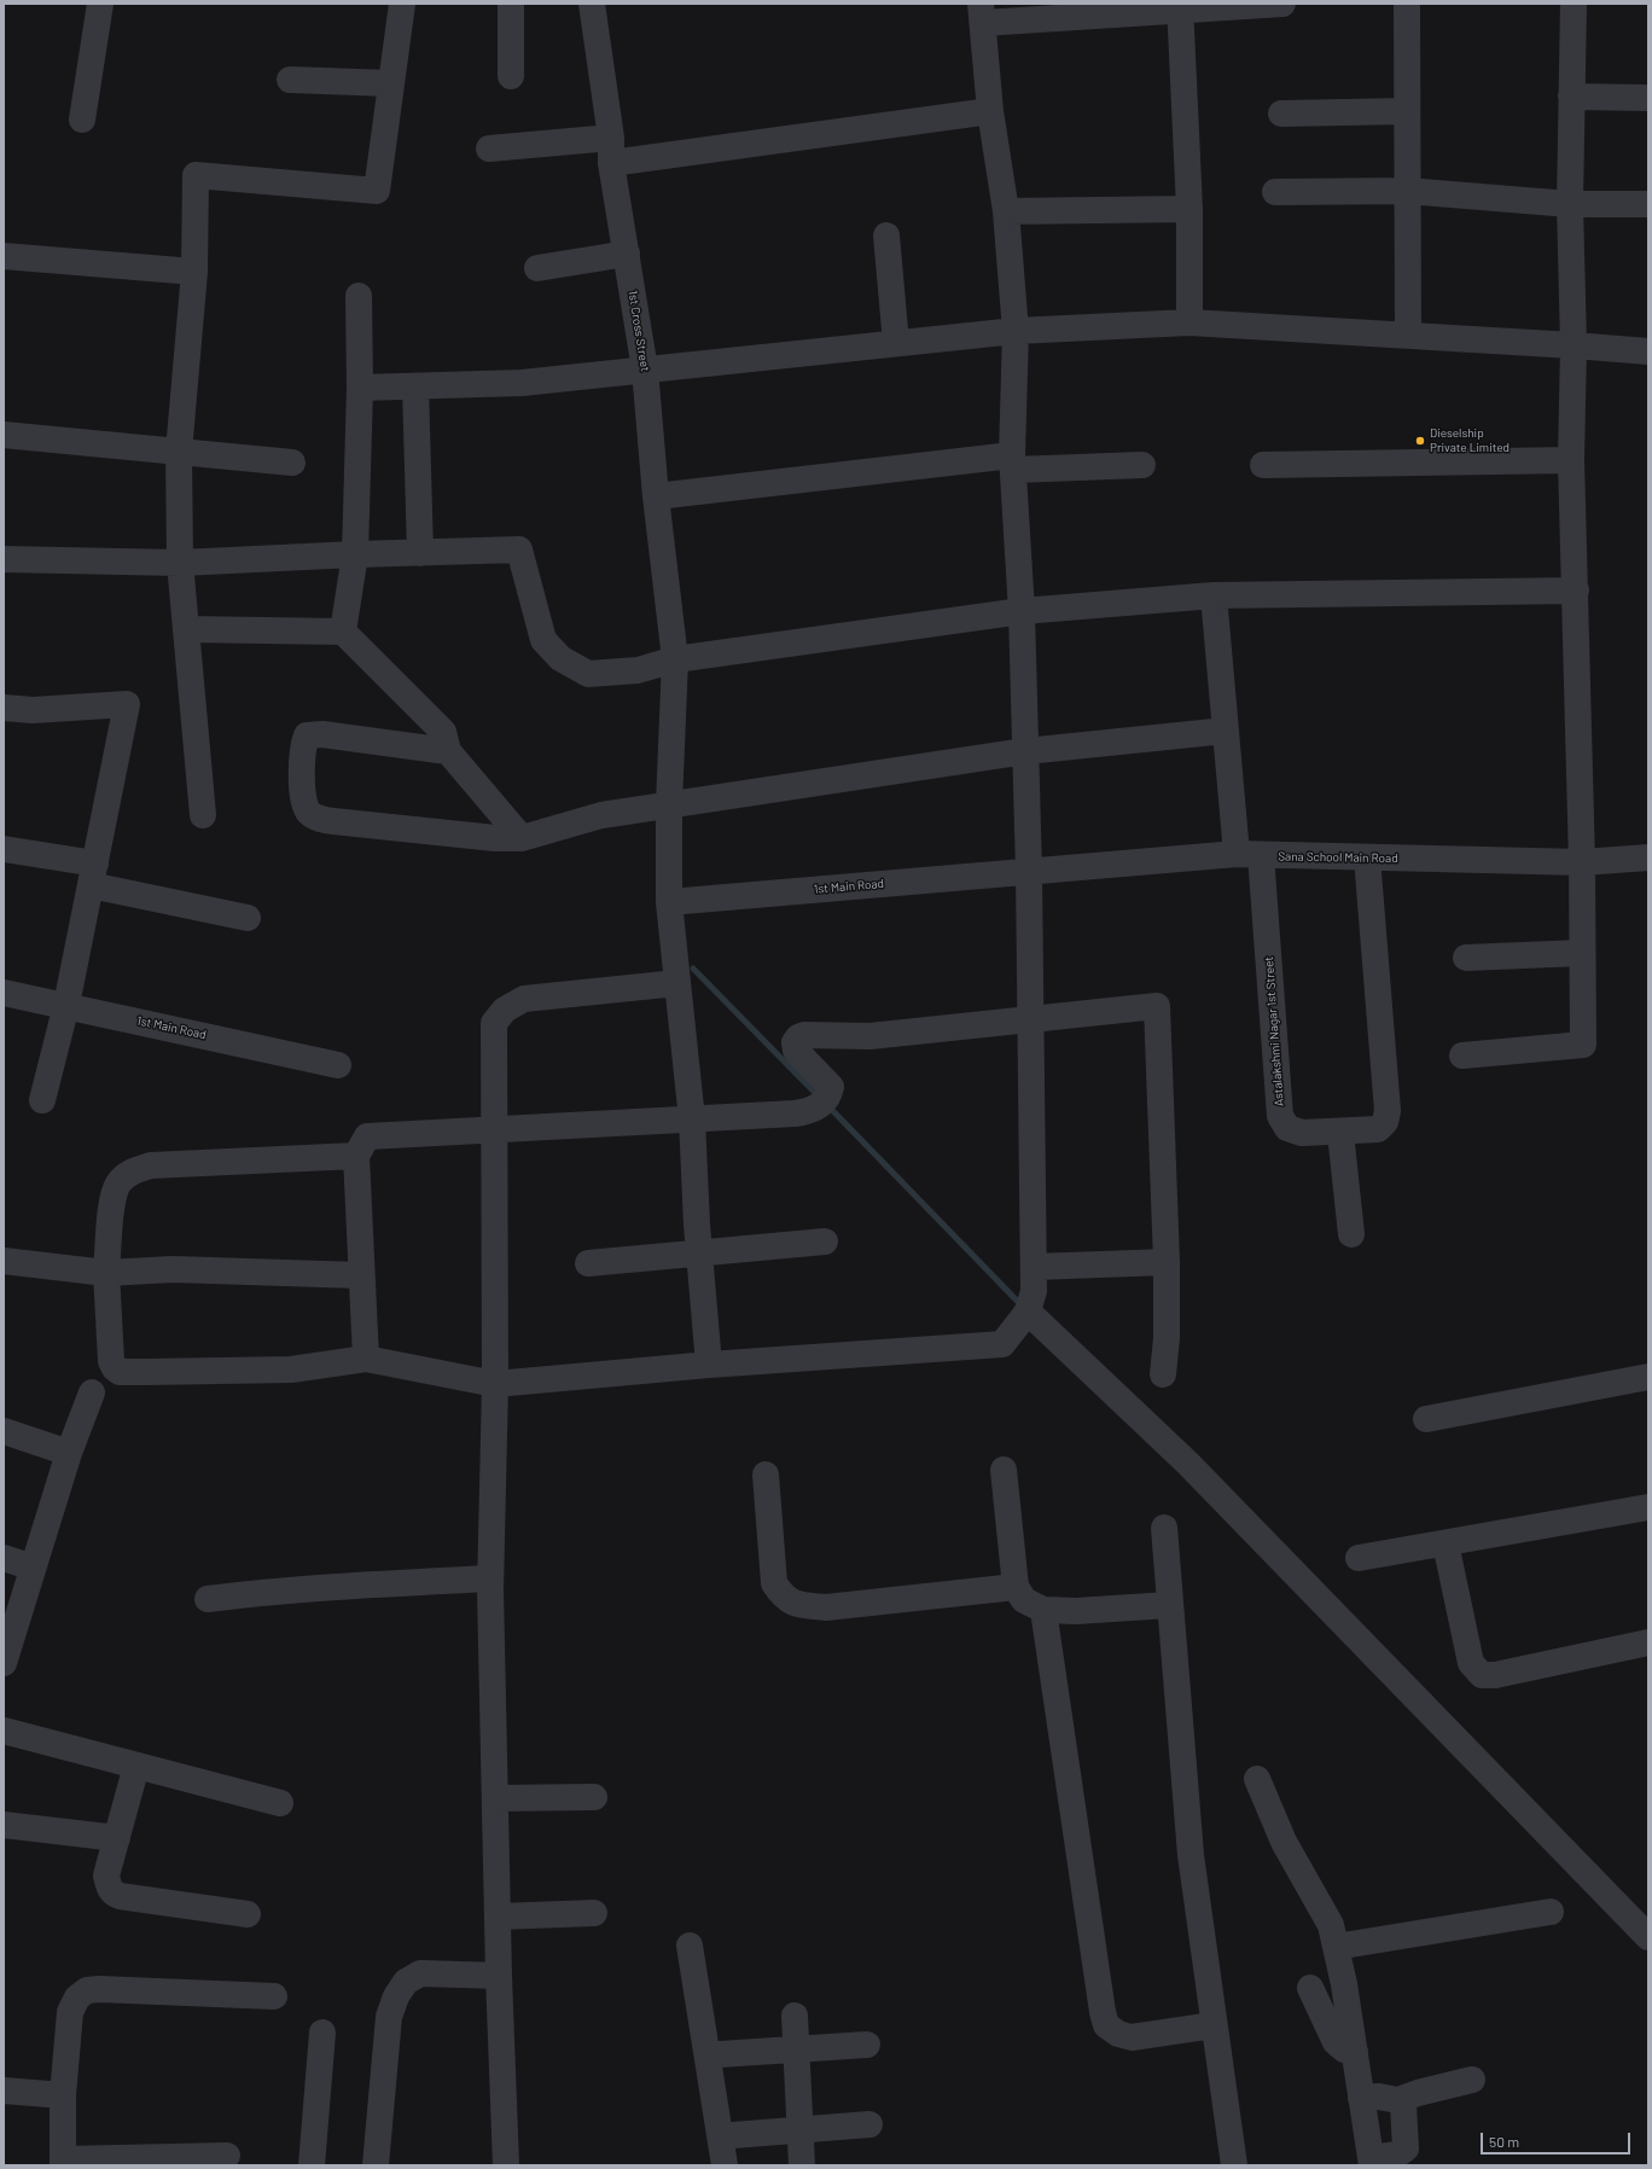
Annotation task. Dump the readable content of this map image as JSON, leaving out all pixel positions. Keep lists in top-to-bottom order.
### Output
{
  "streets": {
    "street": [
      "1st Cross Street",
      "Sana School Main Road",
      "1st Main Road",
      "Astalakshmi Nagar 1st Street"
    ]
  },
  "crossings": [
    ["1st Cross Street", "1st Main Road"],
    ["Sana School Main Road", "1st Main Road"],
    ["Sana School Main Road", "Astalakshmi Nagar 1st Street"]
  ],
  "places": ["Dieselship Private Limited"],
  "scale_bar": "50 m"
}
